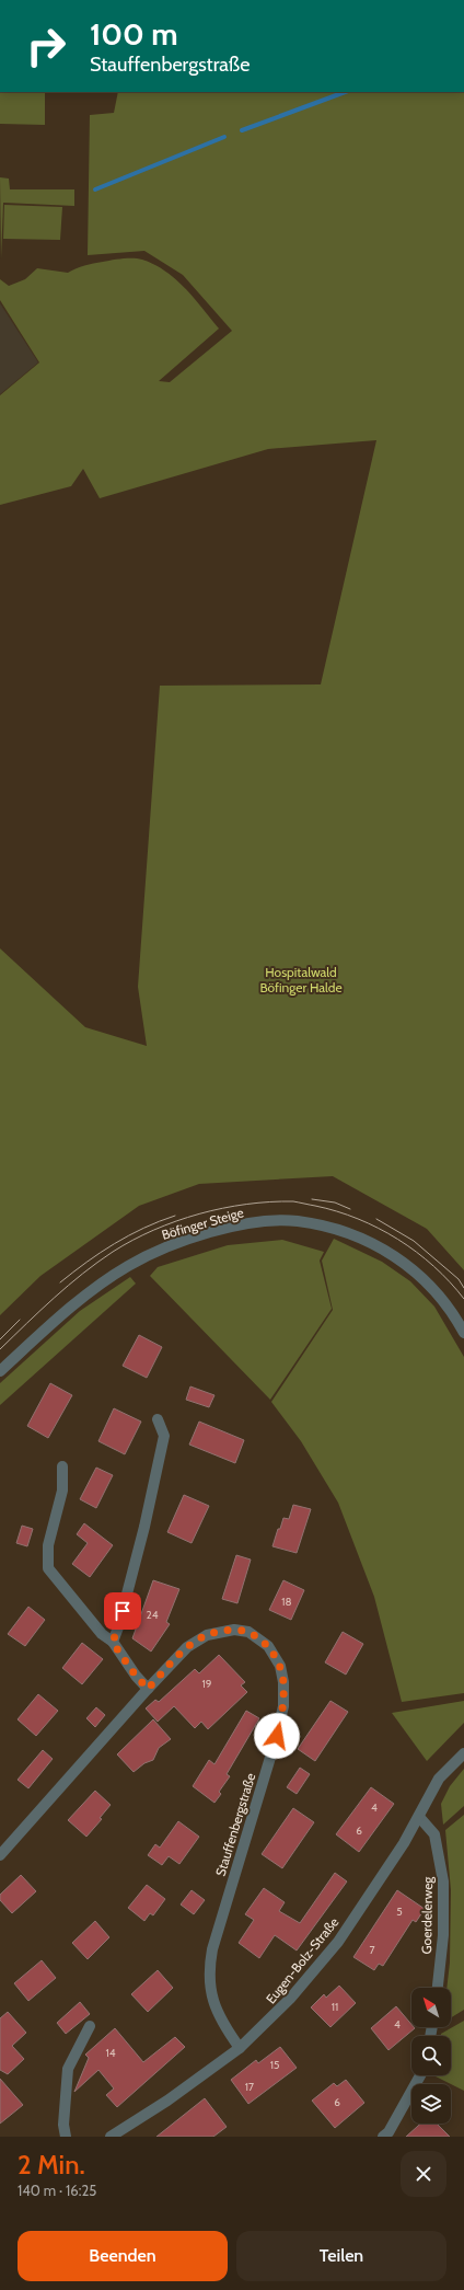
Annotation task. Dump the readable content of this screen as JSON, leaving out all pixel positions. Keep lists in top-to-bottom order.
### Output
{
  "streets": {
    "street": [
      "Böfinger Steige",
      "Stauffenbergstraße",
      "Goerdelerweg",
      "Eugen-Bolz-Straße"
    ]
  },
  "crossings": [
    ["Stauffenbergstraße", "Eugen-Bolz-Straße"],
    ["Goerdelerweg", "Eugen-Bolz-Straße"]
  ],
  "parks": ["Hospitalwald Böfinger Halde"],
  "house_numbers": [
    "18",
    "24",
    "19",
    "4",
    "6",
    "5",
    "7",
    "11",
    "4",
    "14",
    "15",
    "17",
    "6"
  ],
  "north": "top left",
  "page": {
    "turn": ["100 m", "Stauffenbergstraße"],
    "heading": ["2 Min.", "140 m · 16:25"],
    "buttons": ["Beenden", "Teilen"]
  }
}
